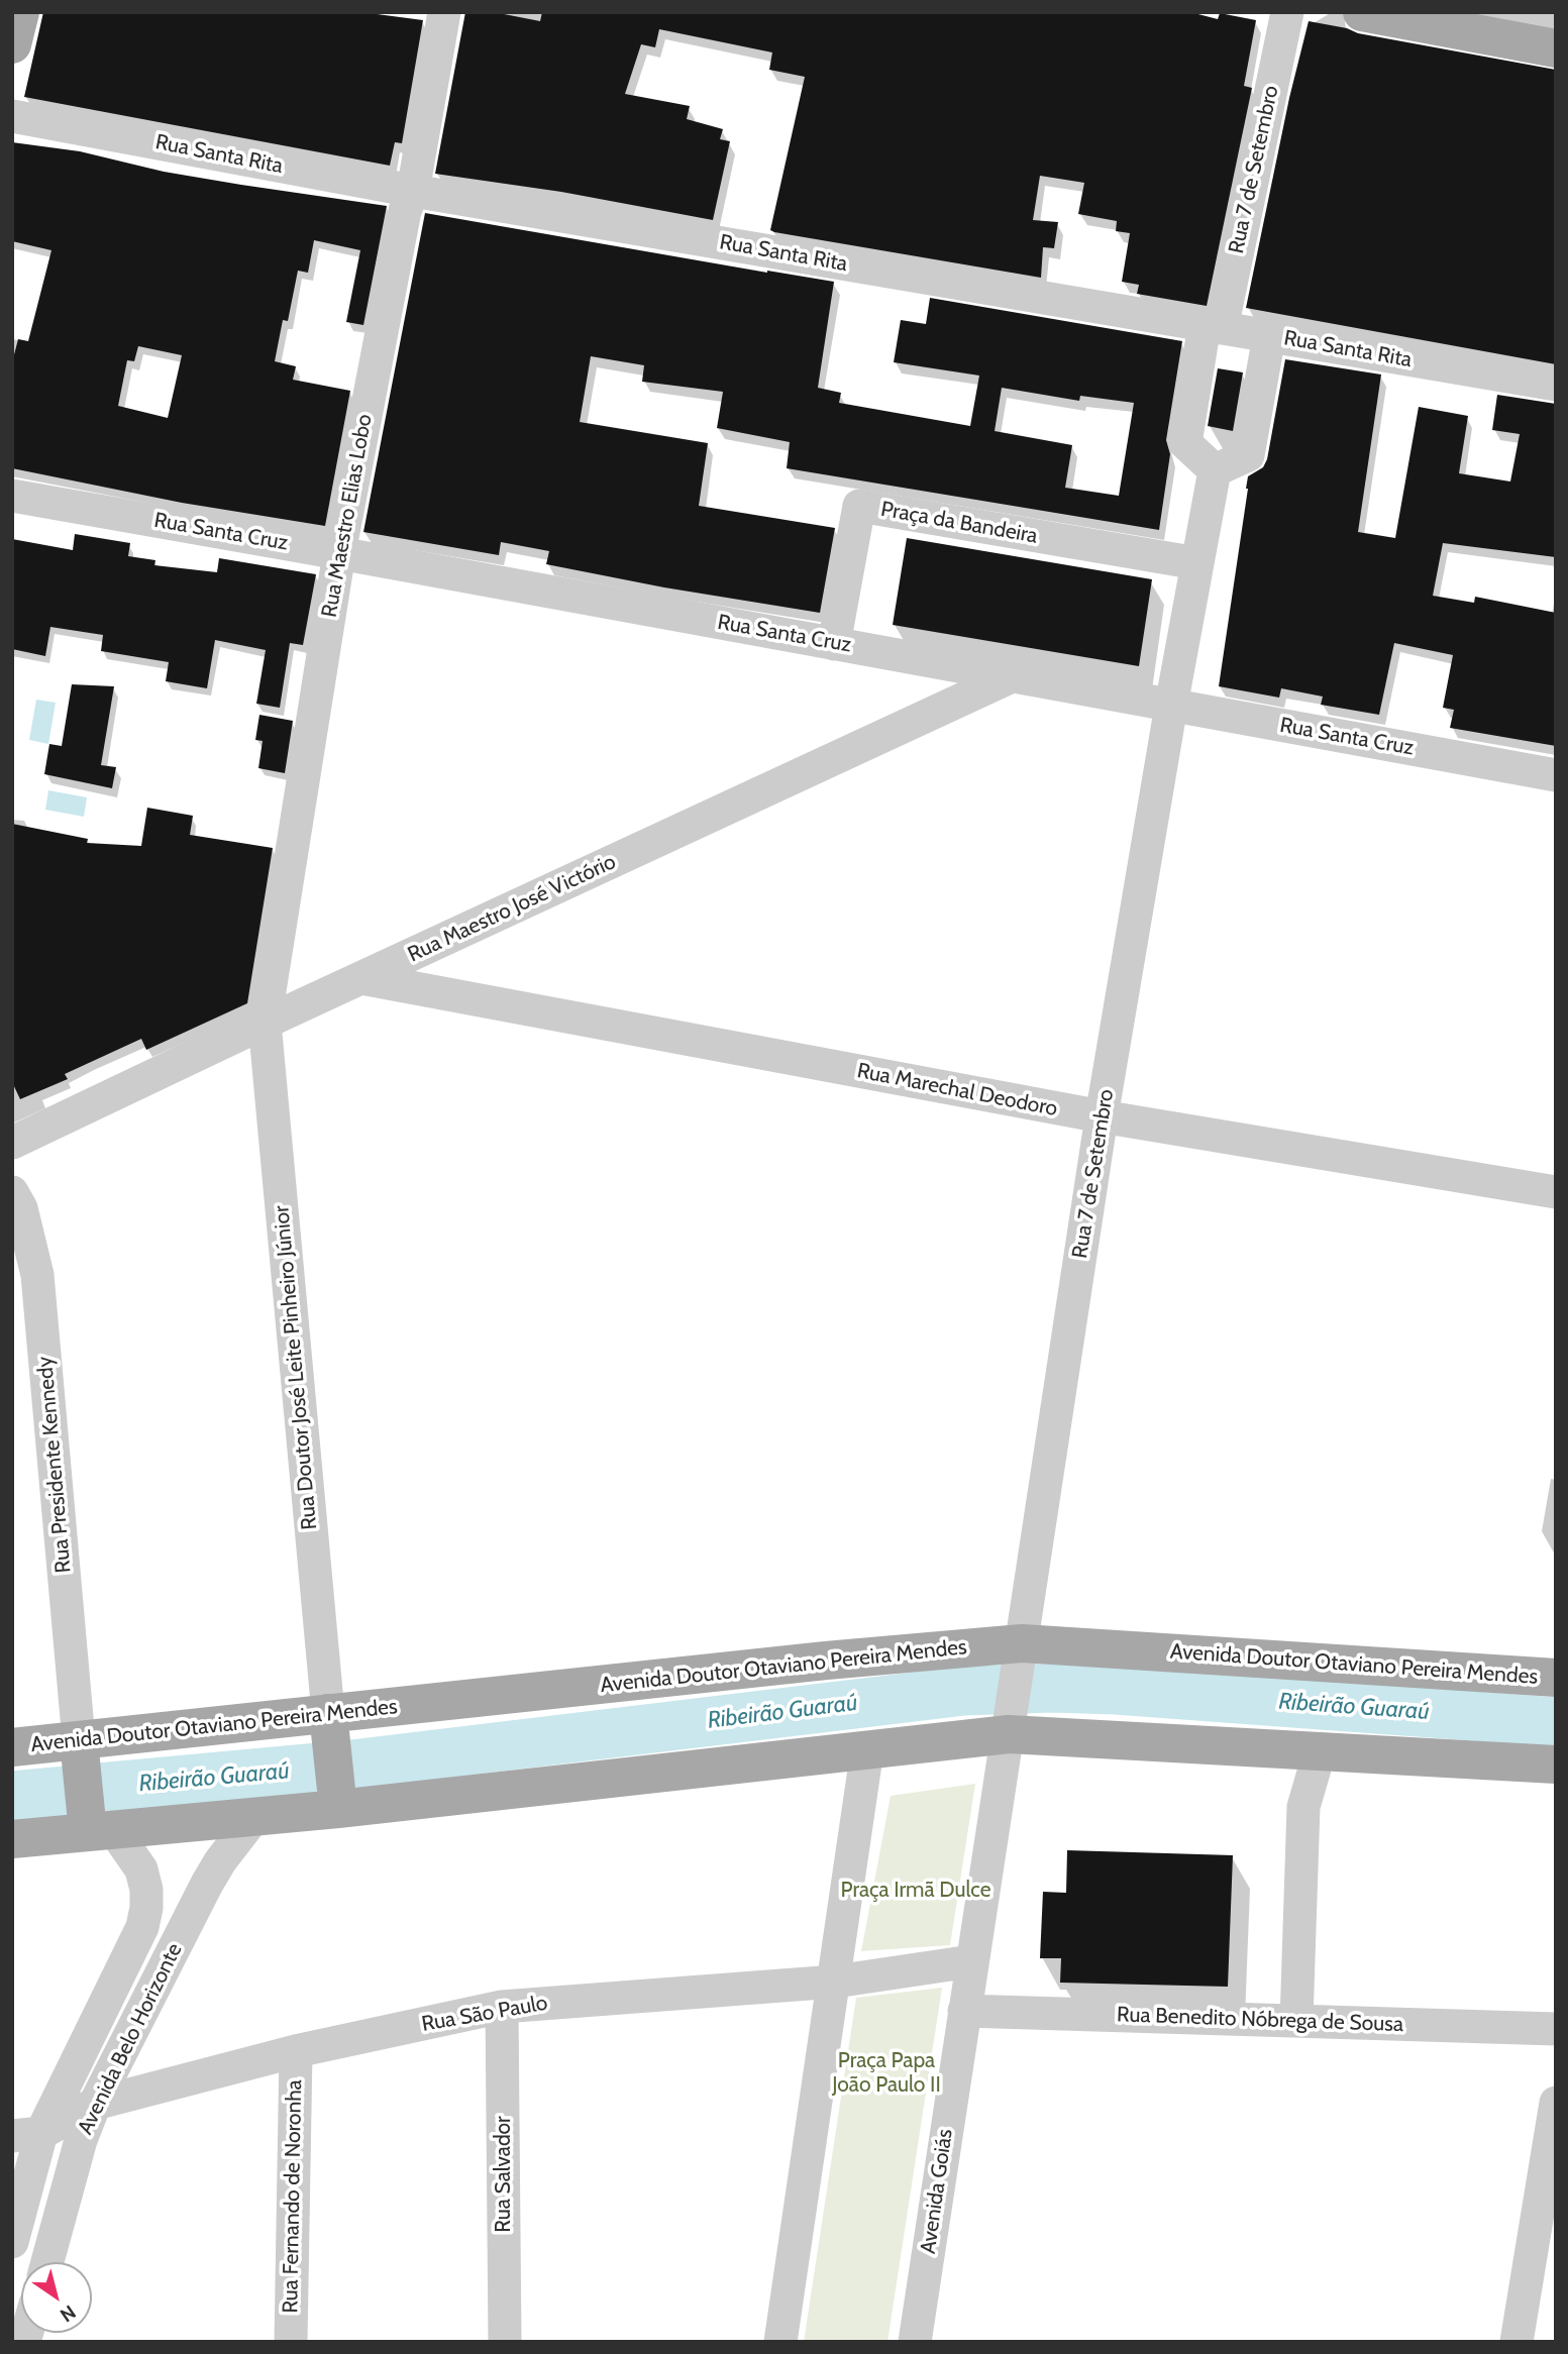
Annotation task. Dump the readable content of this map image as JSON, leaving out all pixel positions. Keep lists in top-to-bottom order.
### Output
{
  "streets": {
    "main road": ["Avenida Doutor Otaviano Pereira Mendes"],
    "street": [
      "Rua Santa Rita",
      "Rua 7 de Setembro",
      "Rua Maestro Elias Lobo",
      "Praça da Bandeira",
      "Rua Santa Cruz",
      "Rua Maestro José Victório",
      "Rua Marechal Deodoro",
      "Rua Doutor José Leite Pinheiro Júnior",
      "Rua Presidente Kennedy",
      "Rua São Paulo",
      "Rua Benedito Nóbrega de Sousa",
      "Avenida Belo Horizonte",
      "Rua Salvador",
      "Avenida Goiás",
      "Rua Fernando de Noronha"
    ]
  },
  "crossings": [
    ["Rua Santa Rita", "Rua 7 de Setembro"],
    ["Rua Santa Rita", "Rua Maestro Elias Lobo"],
    ["Rua 7 de Setembro", "Rua Santa Cruz"],
    ["Rua 7 de Setembro", "Rua Marechal Deodoro"],
    ["Rua 7 de Setembro", "Avenida Doutor Otaviano Pereira Mendes"],
    ["Rua 7 de Setembro", "Avenida Goiás"],
    ["Rua Maestro Elias Lobo", "Rua Santa Cruz"],
    ["Rua Maestro Elias Lobo", "Rua Maestro José Victório"],
    ["Rua Maestro Elias Lobo", "Rua Doutor José Leite Pinheiro Júnior"],
    ["Praça da Bandeira", "Rua Santa Cruz"],
    ["Rua Santa Cruz", "Rua Maestro José Victório"],
    ["Rua Maestro José Victório", "Rua Marechal Deodoro"],
    ["Rua Maestro José Victório", "Rua Doutor José Leite Pinheiro Júnior"],
    ["Rua Doutor José Leite Pinheiro Júnior", "Avenida Doutor Otaviano Pereira Mendes"],
    ["Rua Presidente Kennedy", "Avenida Doutor Otaviano Pereira Mendes"],
    ["Rua Presidente Kennedy", "Avenida Belo Horizonte"],
    ["Avenida Doutor Otaviano Pereira Mendes", "Avenida Belo Horizonte"],
    ["Avenida Doutor Otaviano Pereira Mendes", "Avenida Goiás"],
    ["Rua São Paulo", "Avenida Belo Horizonte"],
    ["Rua São Paulo", "Rua Salvador"],
    ["Rua São Paulo", "Avenida Goiás"],
    ["Rua São Paulo", "Rua Fernando de Noronha"],
    ["Rua Benedito Nóbrega de Sousa", "Avenida Goiás"]
  ],
  "water": ["Ribeirão Guaraú"],
  "parks": ["Praça Irmã Dulce", "Praça Papa João Paulo II"],
  "north": "bottom right"
}
